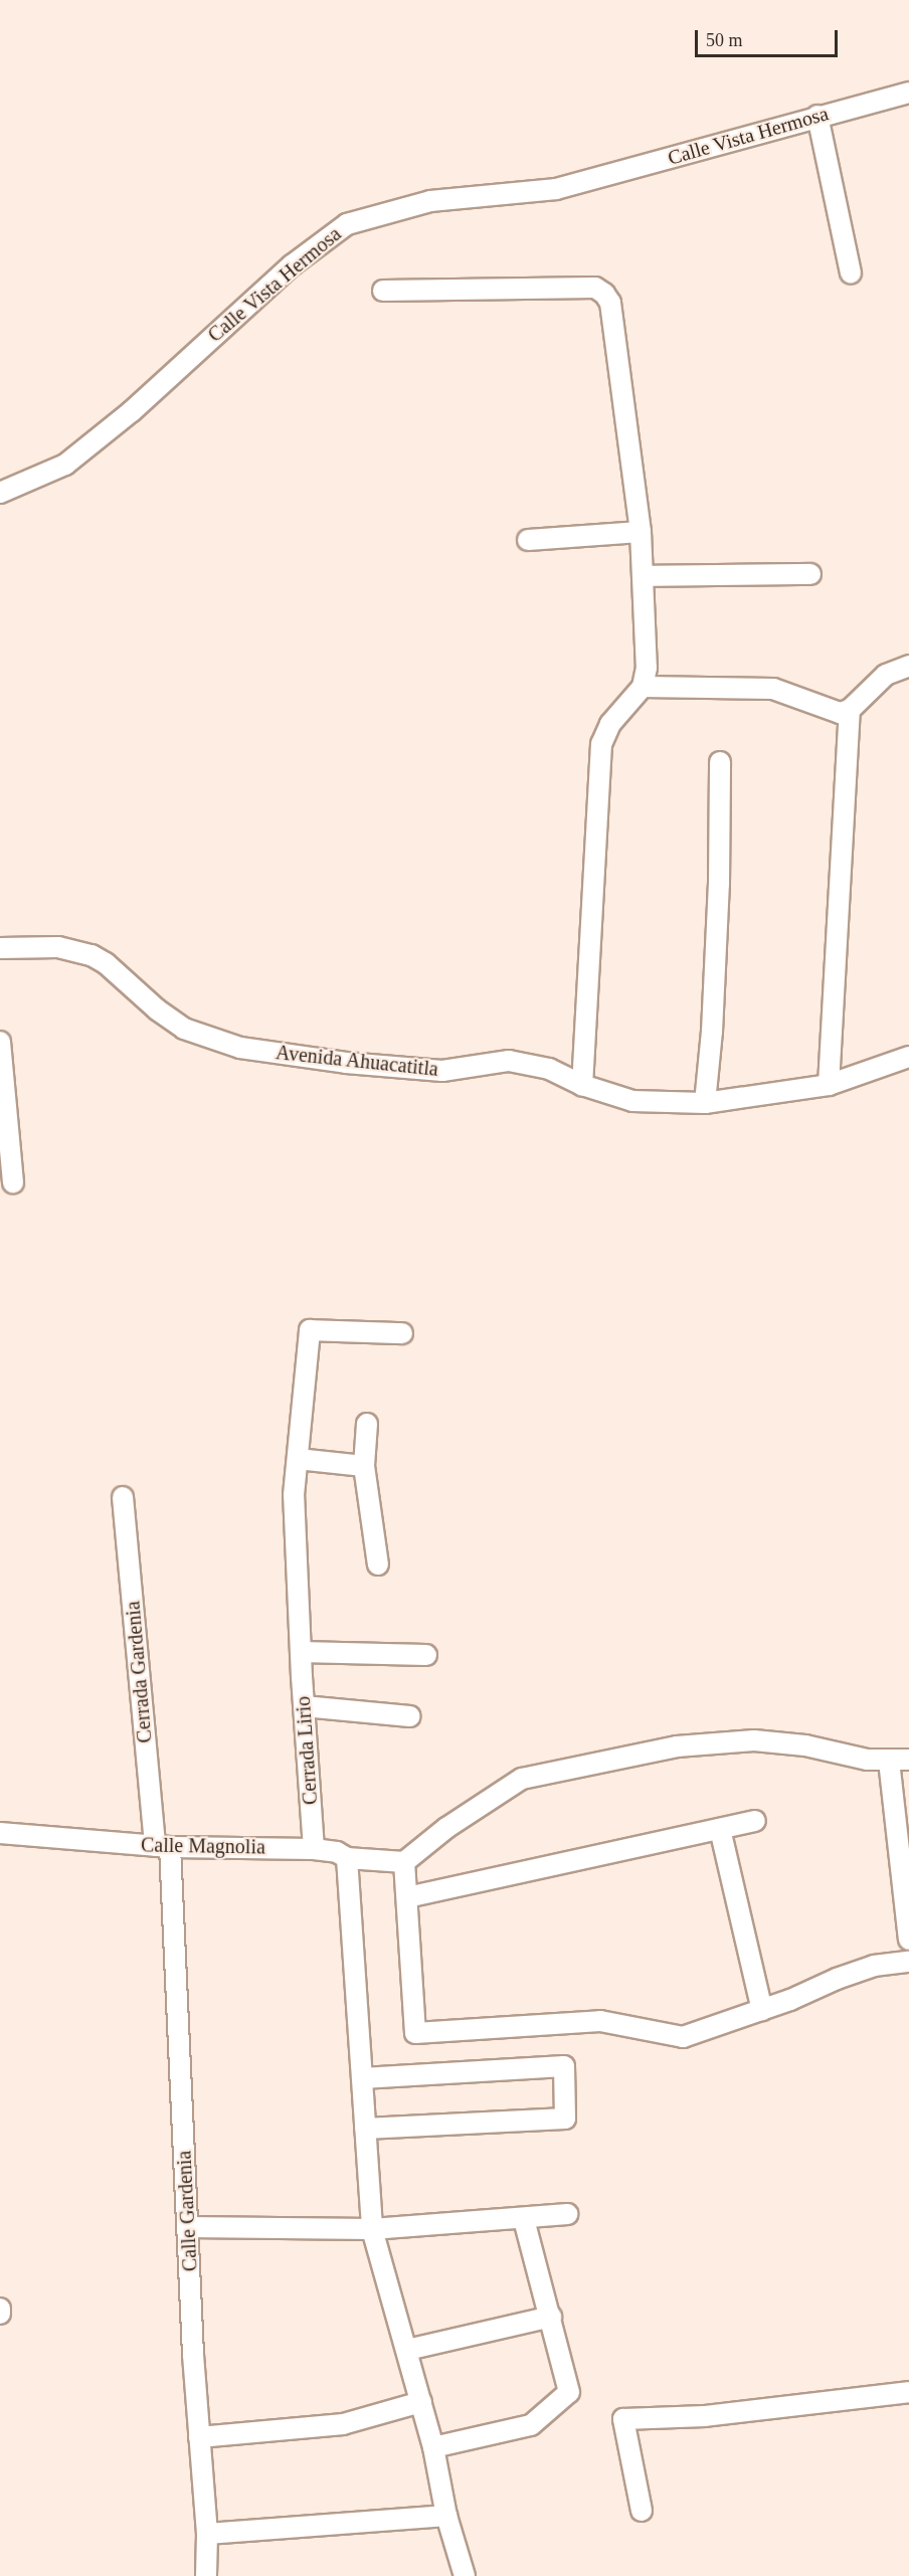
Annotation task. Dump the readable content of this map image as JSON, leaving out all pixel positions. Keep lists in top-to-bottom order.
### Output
{
  "streets": {
    "street": [
      "Calle Vista Hermosa",
      "Avenida Ahuacatitla",
      "Cerrada Gardenia",
      "Cerrada Lirio",
      "Calle Magnolia",
      "Calle Gardenia"
    ]
  },
  "crossings": [
    ["Cerrada Gardenia", "Calle Magnolia"],
    ["Cerrada Gardenia", "Calle Gardenia"],
    ["Cerrada Lirio", "Calle Magnolia"],
    ["Calle Magnolia", "Calle Gardenia"]
  ],
  "scale_bar": "50 m"
}
